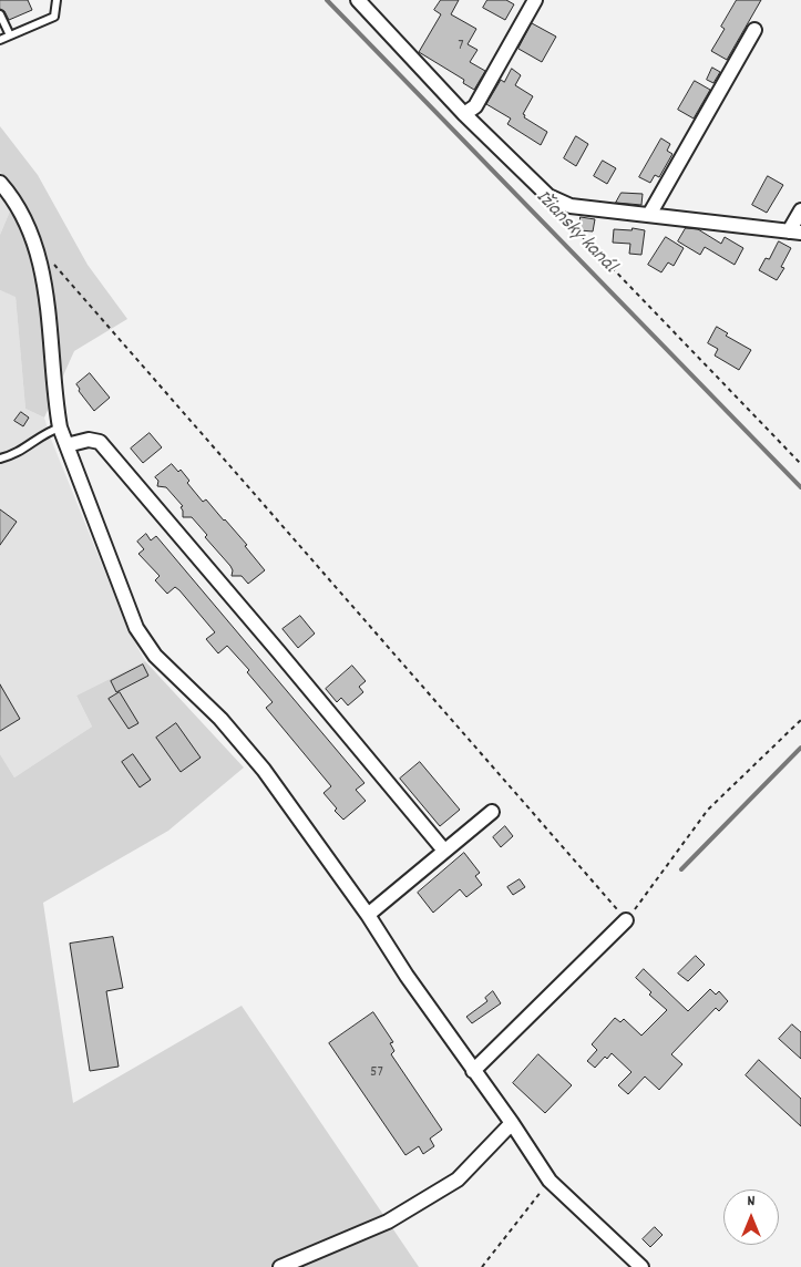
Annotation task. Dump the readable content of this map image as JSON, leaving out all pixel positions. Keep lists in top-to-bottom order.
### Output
{
  "water": ["Ižiansky kanál"],
  "house_numbers": ["7", "57"],
  "north": "top"
}
